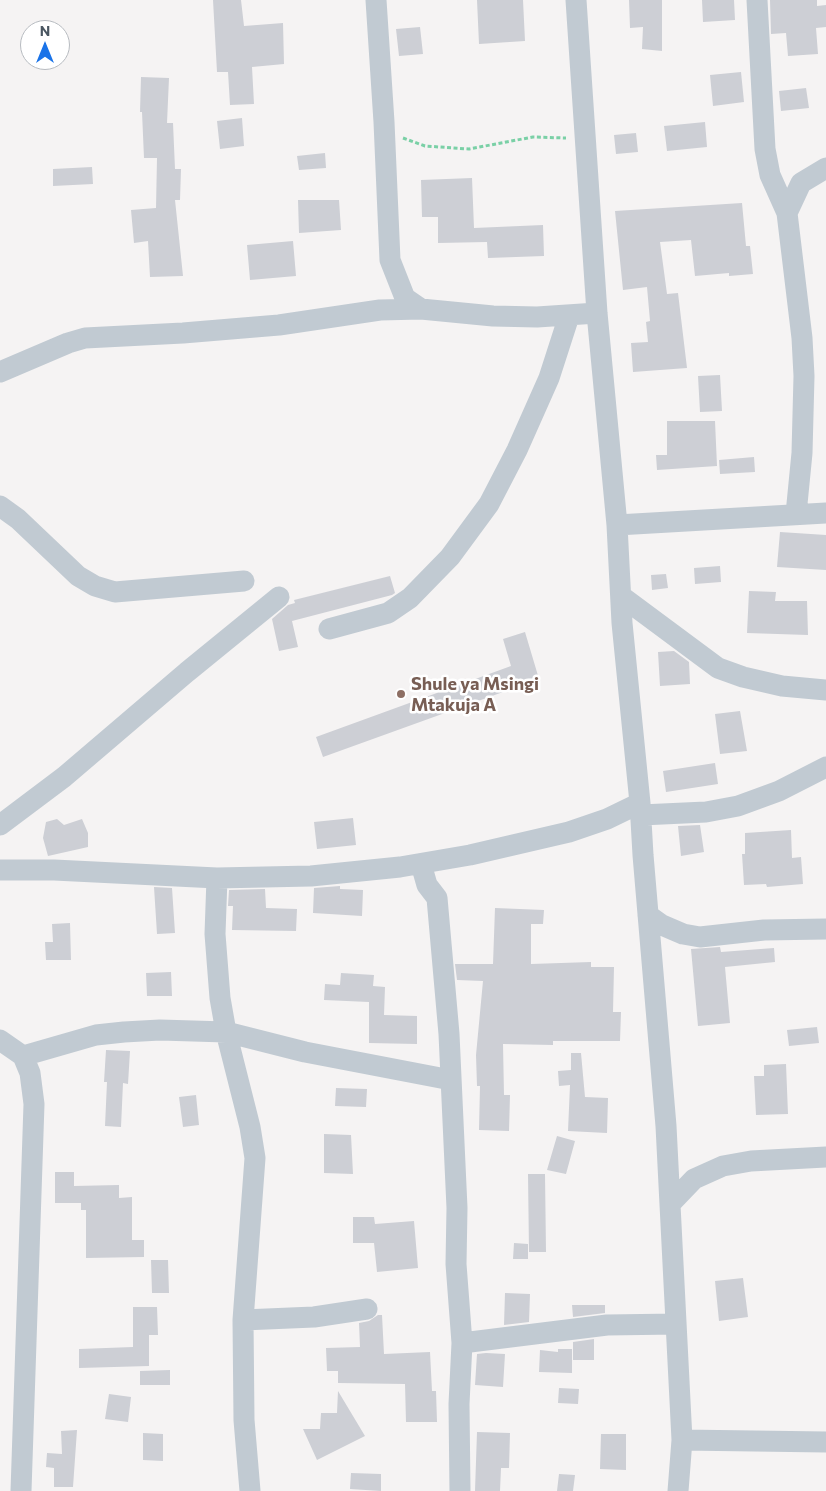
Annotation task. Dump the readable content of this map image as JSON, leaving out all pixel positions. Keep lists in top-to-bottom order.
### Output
{
  "places": ["Shule ya Msingi Mtakuja A"],
  "north": "top"
}
